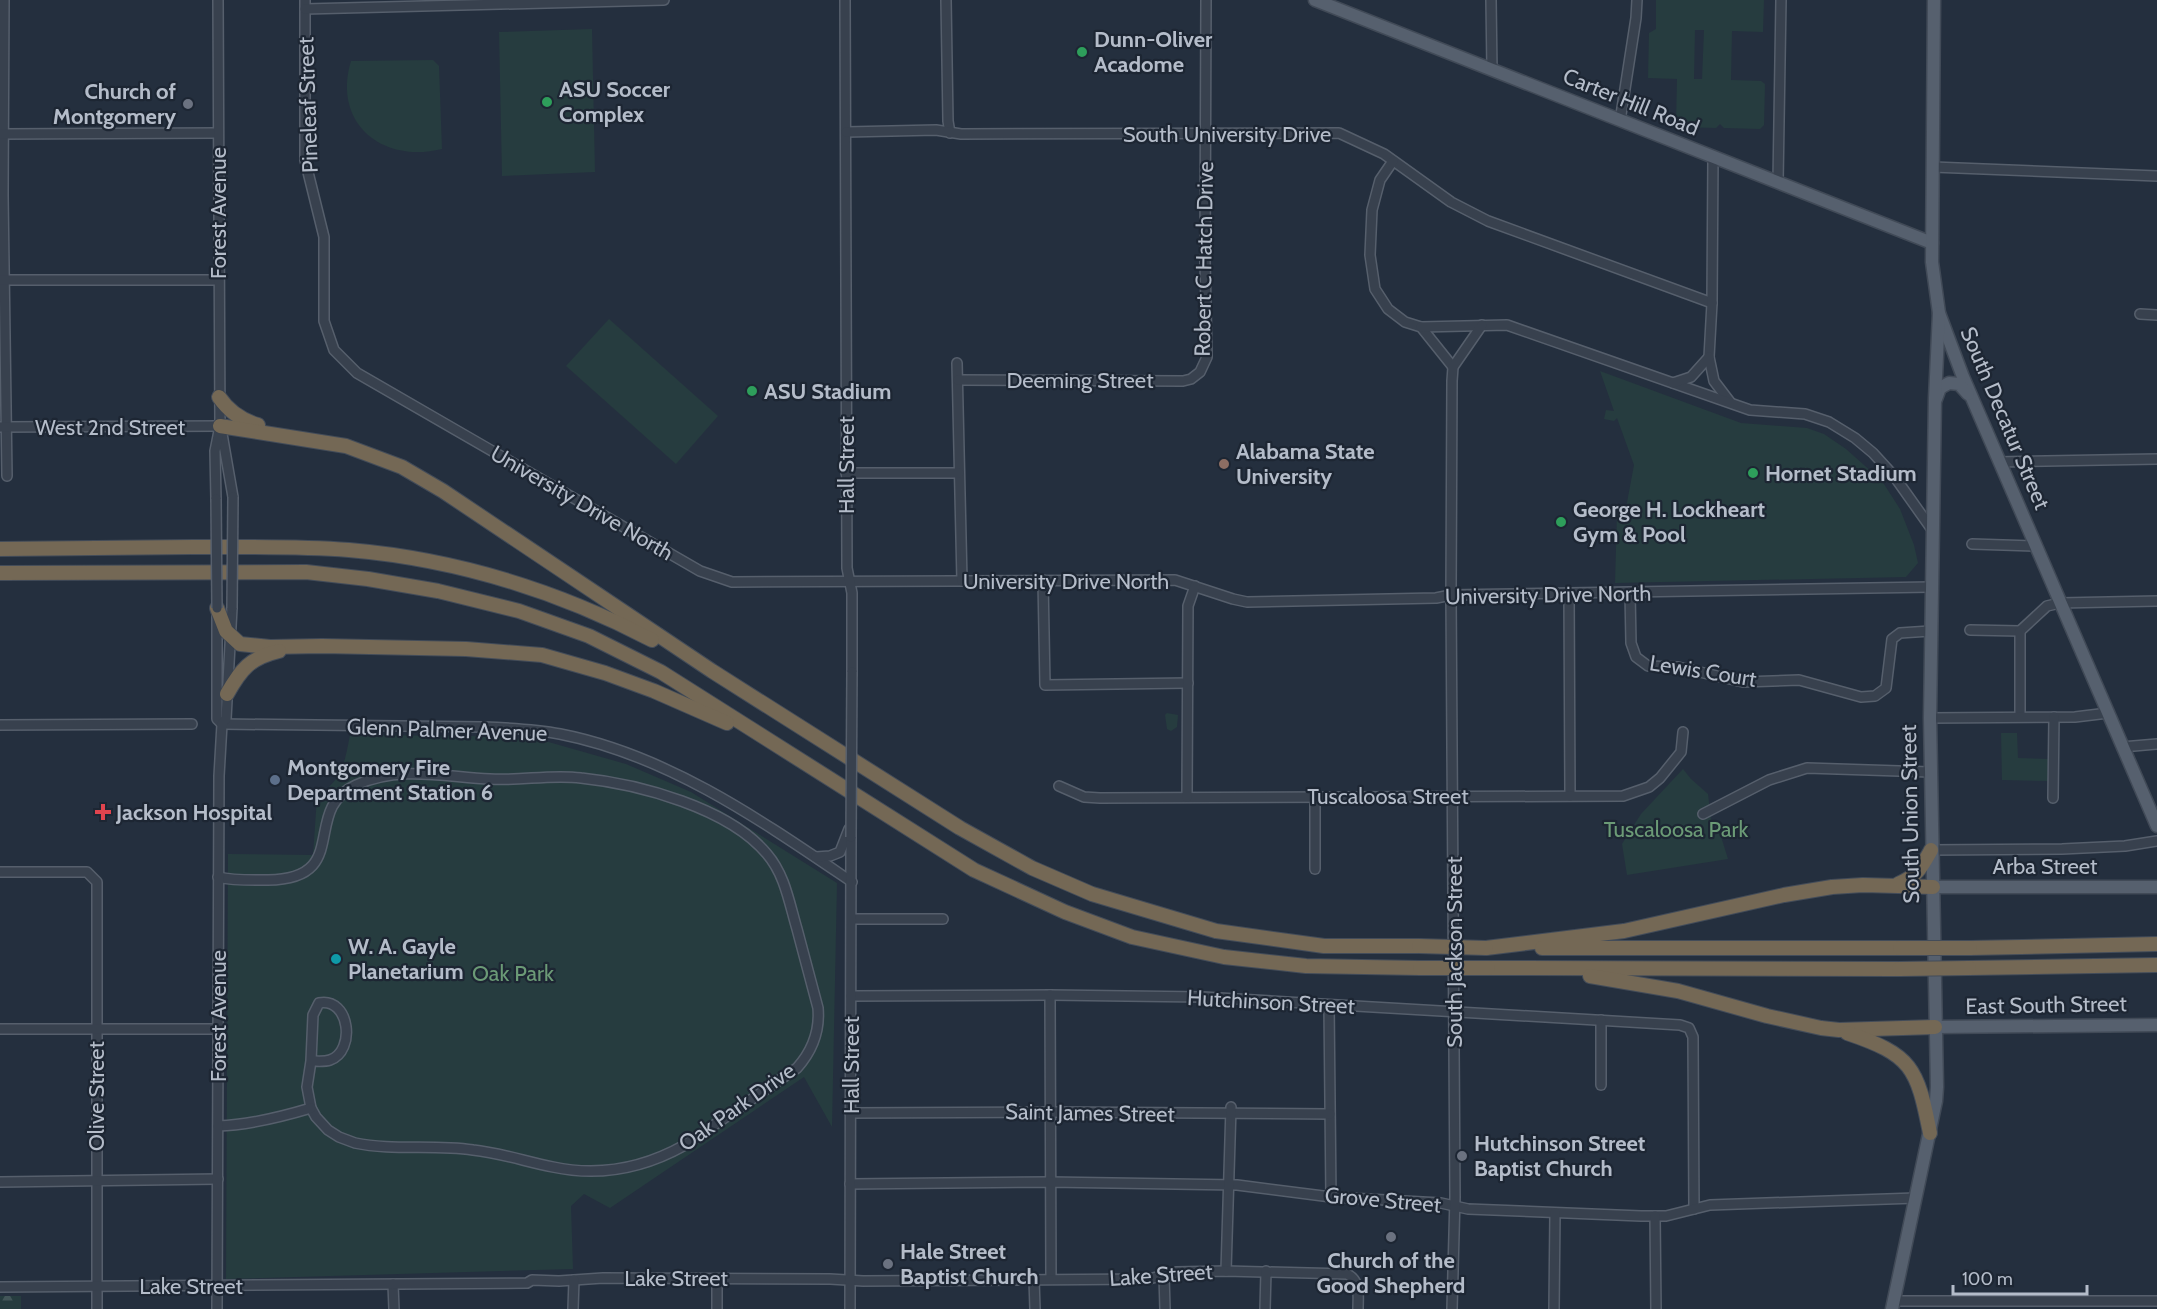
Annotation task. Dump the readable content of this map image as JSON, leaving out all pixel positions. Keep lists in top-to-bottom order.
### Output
{
  "streets": {
    "main road": [
      "Carter Hill Road",
      "South Decatur Street",
      "South Union Street",
      "Arba Street",
      "East South Street"
    ],
    "street": [
      "Pineleaf Street",
      "South University Drive",
      "Forest Avenue",
      "Robert C Hatch Drive",
      "Deeming Street",
      "West 2nd Street",
      "Hall Street",
      "University Drive North",
      "Lewis Court",
      "Glenn Palmer Avenue",
      "Tuscaloosa Street",
      "South Jackson Street",
      "Hutchinson Street",
      "Olive Street",
      "Oak Park Drive",
      "Saint James Street",
      "Grove Street",
      "Lake Street"
    ]
  },
  "crossings": [
    ["Carter Hill Road", "South Decatur Street"],
    ["Pineleaf Street", "University Drive North"],
    ["South University Drive", "Robert C Hatch Drive"],
    ["South University Drive", "Hall Street"],
    ["Forest Avenue", "West 2nd Street"],
    ["Forest Avenue", "Glenn Palmer Avenue"],
    ["Forest Avenue", "Oak Park Drive"],
    ["Forest Avenue", "Lake Street"],
    ["Robert C Hatch Drive", "Deeming Street"],
    ["South Decatur Street", "South Union Street"],
    ["Hall Street", "University Drive North"],
    ["Hall Street", "Glenn Palmer Avenue"],
    ["Hall Street", "Hutchinson Street"],
    ["Hall Street", "Saint James Street"],
    ["Hall Street", "Grove Street"],
    ["Hall Street", "Lake Street"],
    ["University Drive North", "Lewis Court"],
    ["University Drive North", "South Union Street"],
    ["University Drive North", "South Jackson Street"],
    ["Lewis Court", "South Union Street"],
    ["Tuscaloosa Street", "South Jackson Street"],
    ["South Union Street", "Arba Street"],
    ["South Union Street", "East South Street"],
    ["South Union Street", "Grove Street"],
    ["South Jackson Street", "Hutchinson Street"],
    ["South Jackson Street", "Grove Street"],
    ["Hutchinson Street", "Grove Street"],
    ["Olive Street", "Lake Street"]
  ],
  "parks": ["Tuscaloosa Park", "Oak Park"],
  "places": {
    "other": [
      "Dunn-Oliver Acadome",
      "ASU Soccer Complex",
      "Church of Montgomery",
      "ASU Stadium",
      "Alabama State University",
      "Hornet Stadium",
      "George H. Lockheart Gym & Pool",
      "Montgomery Fire Department Station 6",
      "W. A. Gayle Planetarium",
      "Hutchinson Street Baptist Church",
      "Church of the Good Shepherd",
      "Hale Street Baptist Church"
    ],
    "health": ["Jackson Hospital"]
  },
  "scale_bar": "100 m"
}
